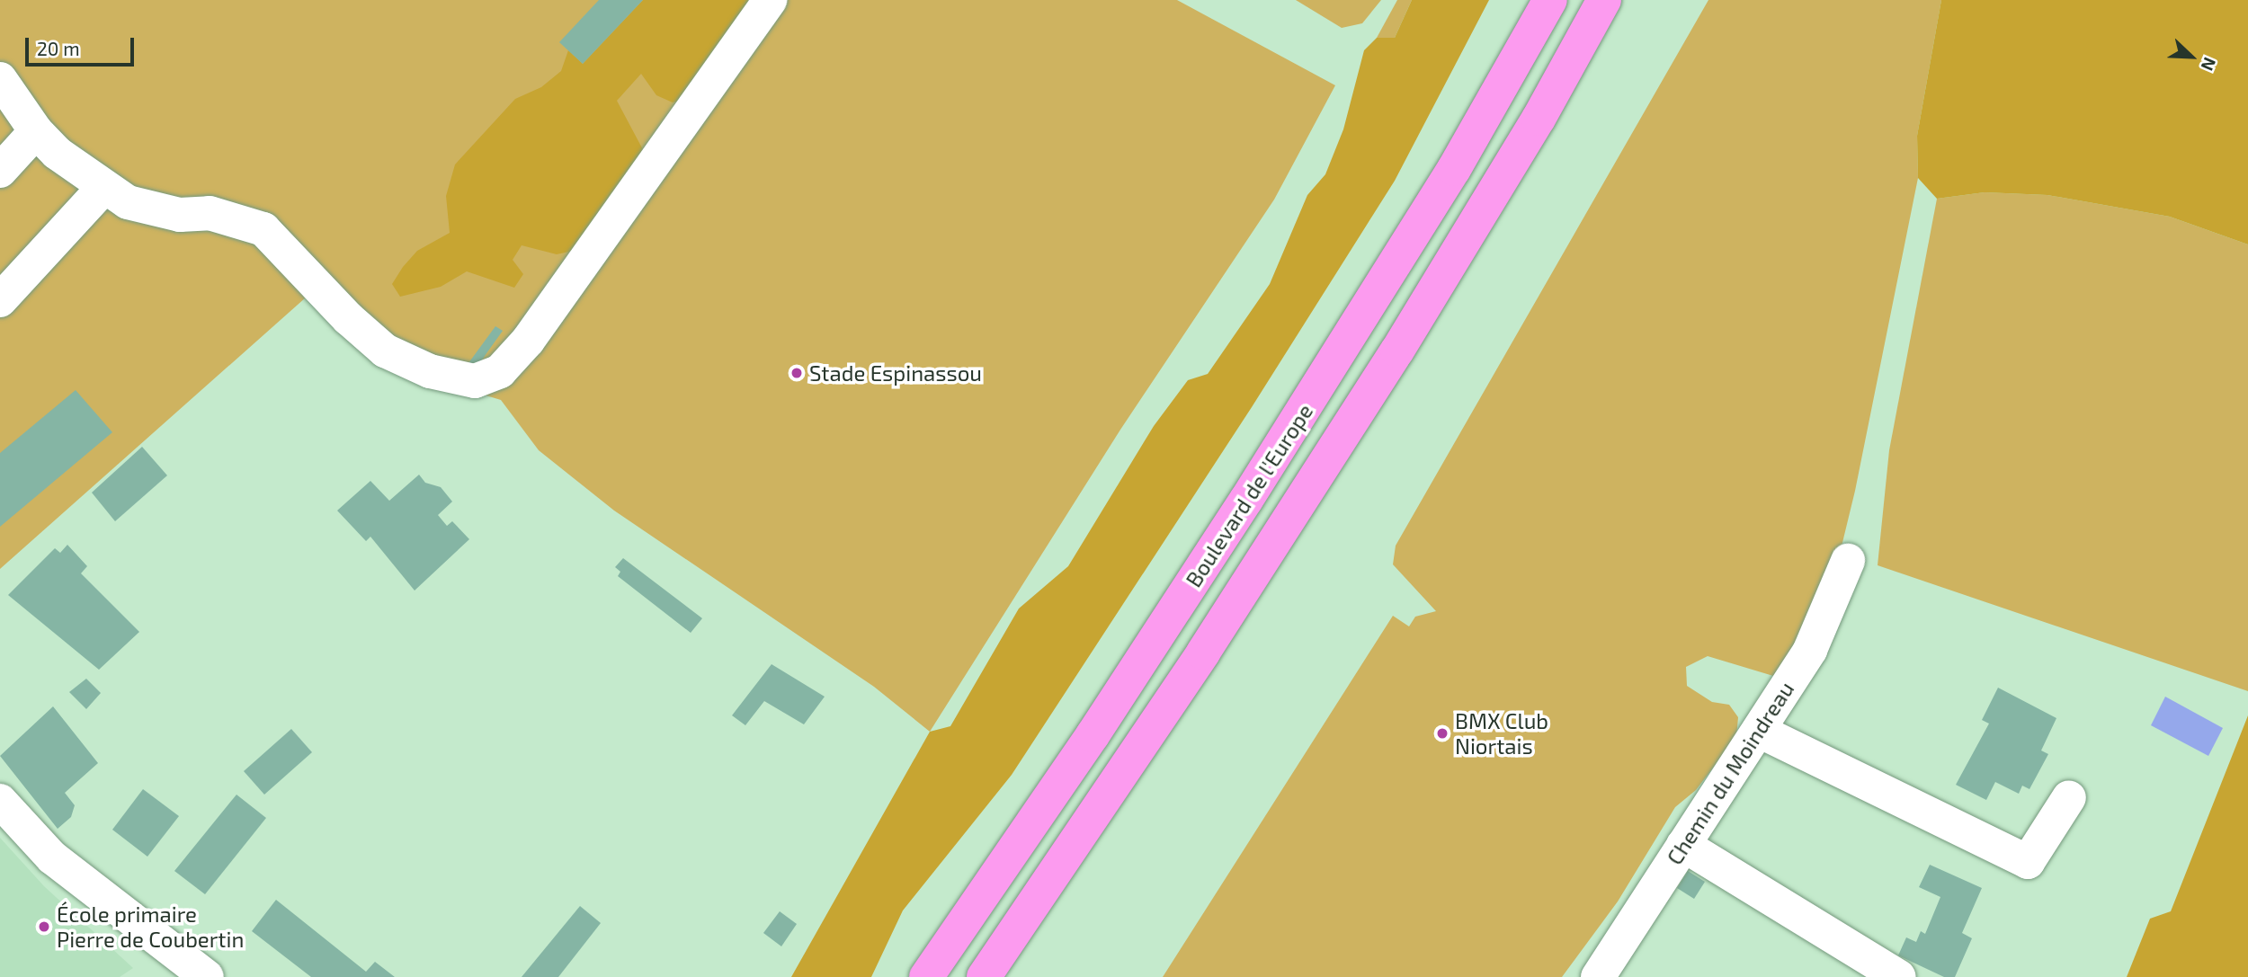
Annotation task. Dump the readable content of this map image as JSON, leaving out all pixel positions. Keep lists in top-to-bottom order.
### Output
{
  "streets": {
    "highway": ["Boulevard de l'Europe"],
    "street": ["Chemin du Moindreau"]
  },
  "places": ["Stade Espinassou", "BMX Club Niortais", "École primaire Pierre de Coubertin"],
  "scale_bar": "20 m",
  "north": "bottom right"
}
